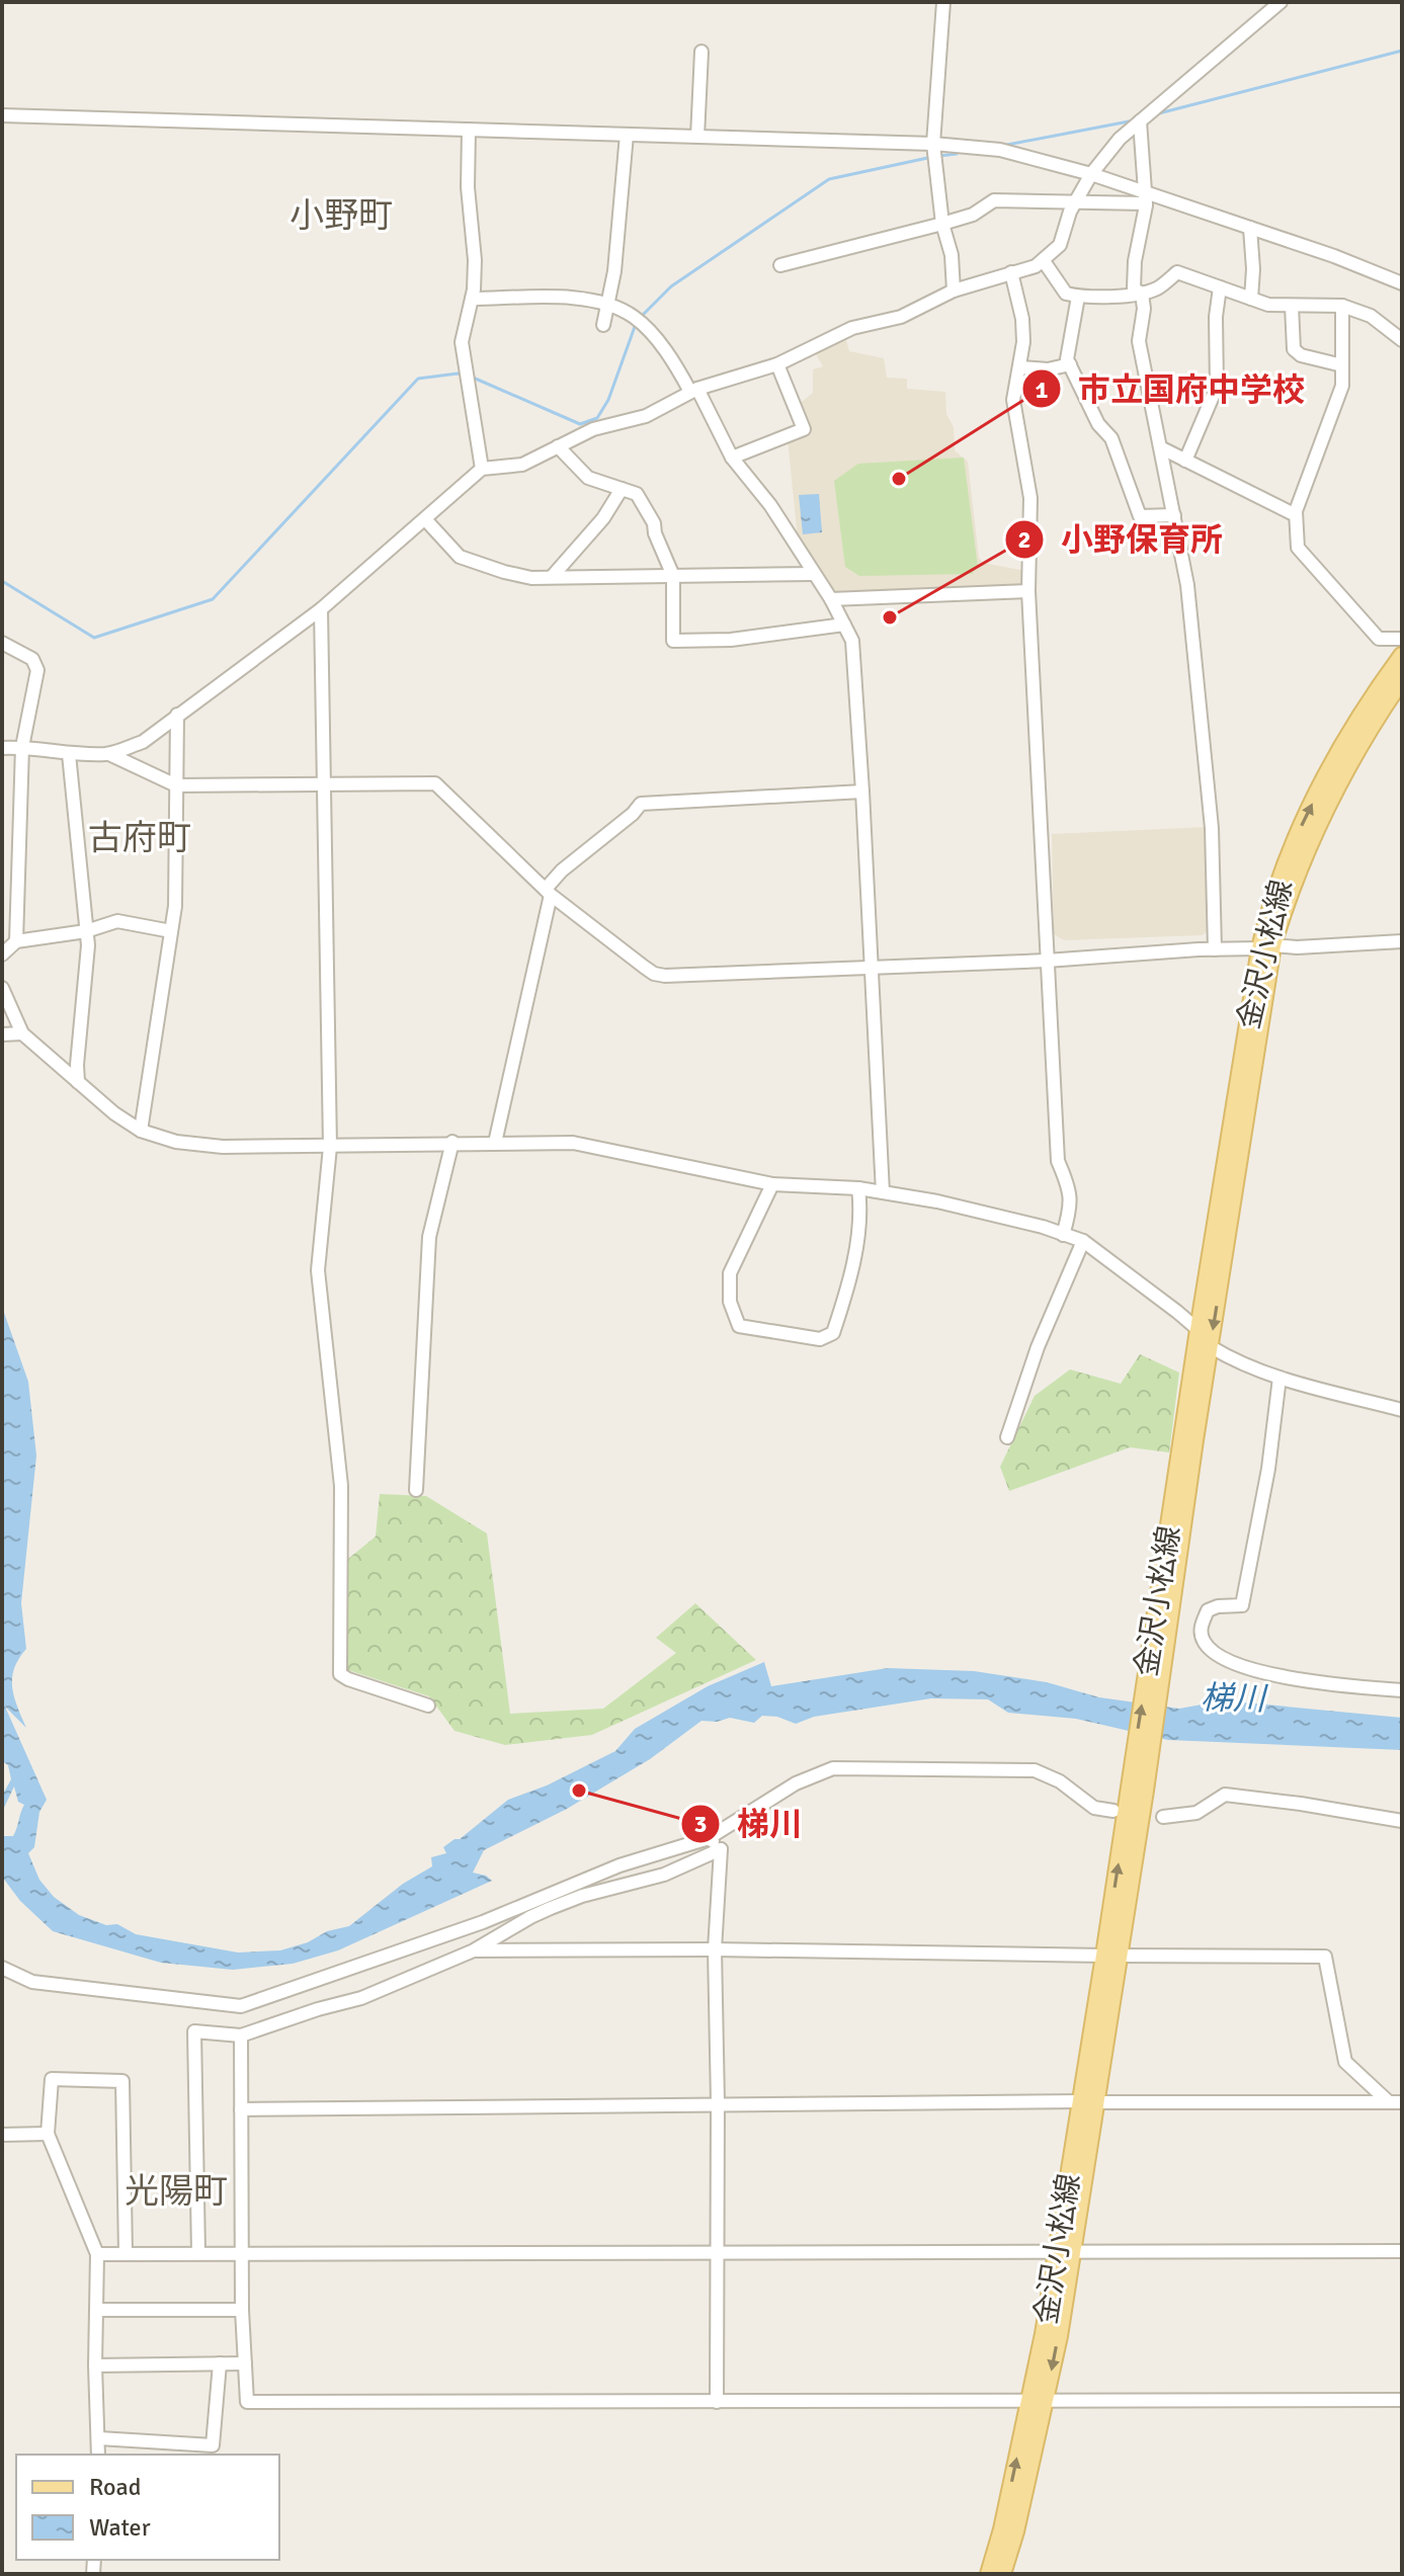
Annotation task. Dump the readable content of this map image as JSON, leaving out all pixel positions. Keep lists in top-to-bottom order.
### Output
{
  "streets": {
    "main road": ["金沢小松線"]
  },
  "districts": ["小野町", "古府町", "光陽町"],
  "water": ["梯川"],
  "places": ["市立国府中学校", "小野保育所", "梯川"],
  "legend": ["Road", "Water"]
}
